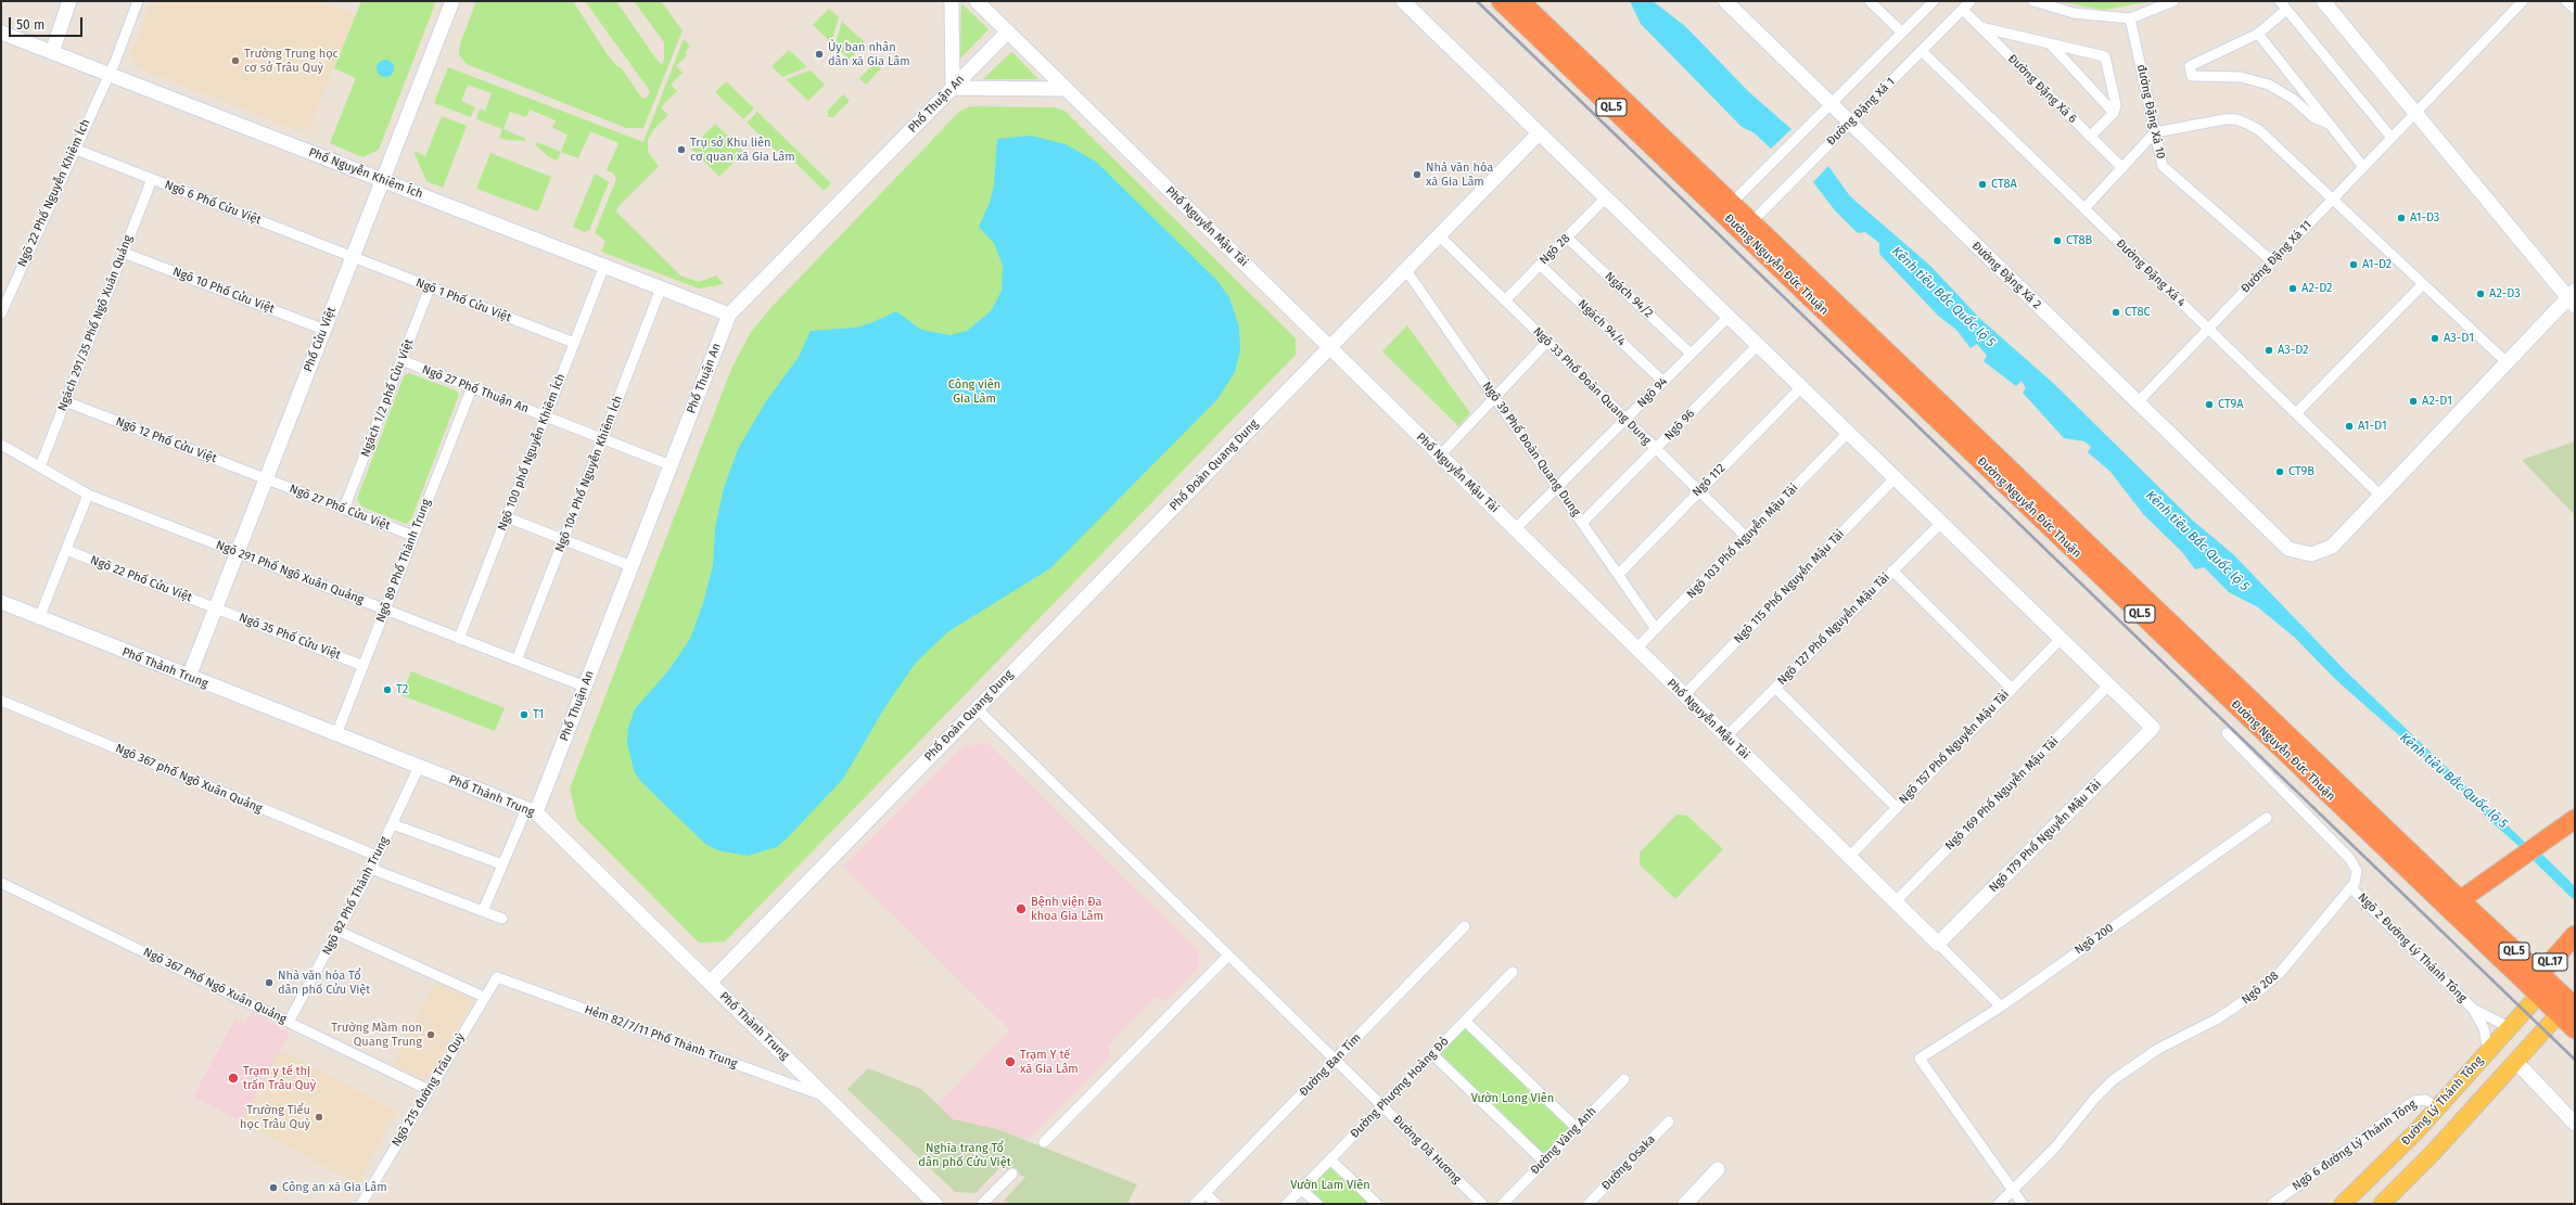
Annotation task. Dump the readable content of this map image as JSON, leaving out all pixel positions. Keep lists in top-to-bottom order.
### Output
{
  "streets": {
    "highway": ["QL.5", "Đường Nguyễn Đức Thuận", "QL.17"],
    "main road": ["Đường Lý Thánh Tông"],
    "street": [
      "Đường Đặng Xá 6",
      "Phố Thuận An",
      "Đường Đặng Xá 1",
      "đường Đặng Xá 10",
      "Phố Nguyễn Khiêm Ích",
      "Ngõ 22 Phố Nguyễn Khiêm Ích",
      "Ngõ 6 Phố Cửu Việt",
      "Phố Nguyễn Mậu Tài",
      "Ngõ 28",
      "Đường Đặng Xá 11",
      "Đường Đặng Xá 4",
      "Đường Đặng Xá 2",
      "Ngõ 10 Phố Cửu Việt",
      "Ngách 94/2",
      "Ngõ 1 Phố Cửu Việt",
      "Ngách 291/35 Phố Ngô Xuân Quảng",
      "Ngách 94/4",
      "Phố Cửu Việt",
      "Ngõ 33 Phố Đoàn Quang Dung",
      "Ngõ 27 Phố Thuận An",
      "Ngõ 94",
      "Ngách 1/2 phố Cửu Việt",
      "Ngõ 96",
      "Ngõ 12 Phố Cửu Việt",
      "Ngõ 39 Phố Đoàn Quang Dung",
      "Ngõ 100 phố Nguyễn Khiêm Ích",
      "Phố Đoàn Quang Dung",
      "Ngõ 104 Phố Nguyễn Khiêm Ích",
      "Ngõ 112",
      "Ngõ 27 Phố Cửu Việt",
      "Ngõ 103 Phố Nguyễn Mậu Tài",
      "Ngõ 89 Phố Thành Trung",
      "Ngõ 291 Phố Ngô Xuân Quảng",
      "Ngõ 22 Phố Cửu Việt",
      "Ngõ 115 Phố Nguyễn Mậu Tài",
      "Ngõ 127 Phố Nguyễn Mậu Tài",
      "Ngõ 35 Phố Cửu Việt",
      "Phố Thành Trung",
      "Ngõ 157 Phố Nguyễn Mậu Tài",
      "Ngõ 367 phố Ngô Xuân Quảng",
      "Ngõ 169 Phố Nguyễn Mậu Tài",
      "Ngõ 179 Phố Nguyễn Mậu Tài",
      "Ngõ 82 Phố Thành Trung",
      "Ngõ 200",
      "Ngõ 2 Đường Lý Thánh Tông",
      "Ngõ 367 Phố Ngô Xuân Quảng",
      "Ngõ 208",
      "Hẻm 82/7/11 Phố Thành Trung",
      "Đường Ban Tím",
      "Đường Phượng Hoàng Đỏ",
      "Ngõ 215 đường Trâu Quỳ",
      "Đường Vàng Anh",
      "Ngõ 6 đường Lý Thánh Tông",
      "Đường Dã Hương",
      "Đường Osaka"
    ]
  },
  "crossings": [
    ["Đường Đặng Xá 6", "Đường Đặng Xá 1"],
    ["Phố Thuận An", "Phố Nguyễn Khiêm Ích"],
    ["Phố Thuận An", "Phố Nguyễn Mậu Tài"],
    ["Phố Thuận An", "Ngõ 27 Phố Thuận An"],
    ["Phố Thuận An", "Ngõ 291 Phố Ngô Xuân Quảng"],
    ["Phố Thuận An", "Phố Thành Trung"],
    ["QL.5", "Đường Nguyễn Đức Thuận"],
    ["Đường Đặng Xá 1", "Đường Nguyễn Đức Thuận"],
    ["Đường Đặng Xá 1", "Đường Đặng Xá 4"],
    ["Đường Đặng Xá 1", "Đường Đặng Xá 2"],
    ["đường Đặng Xá 10", "Đường Đặng Xá 11"],
    ["Phố Nguyễn Khiêm Ích", "Ngõ 22 Phố Nguyễn Khiêm Ích"],
    ["Phố Nguyễn Khiêm Ích", "Phố Cửu Việt"],
    ["Phố Nguyễn Khiêm Ích", "Ngõ 100 phố Nguyễn Khiêm Ích"],
    ["Phố Nguyễn Khiêm Ích", "Ngõ 104 Phố Nguyễn Khiêm Ích"],
    ["Ngõ 22 Phố Nguyễn Khiêm Ích", "Ngõ 6 Phố Cửu Việt"],
    ["Ngõ 6 Phố Cửu Việt", "Ngõ 1 Phố Cửu Việt"],
    ["Ngõ 6 Phố Cửu Việt", "Ngách 291/35 Phố Ngô Xuân Quảng"],
    ["Ngõ 6 Phố Cửu Việt", "Phố Cửu Việt"],
    ["Phố Nguyễn Mậu Tài", "Ngõ 94"],
    ["Phố Nguyễn Mậu Tài", "Phố Đoàn Quang Dung"],
    ["Phố Nguyễn Mậu Tài", "Ngõ 103 Phố Nguyễn Mậu Tài"],
    ["Phố Nguyễn Mậu Tài", "Ngõ 115 Phố Nguyễn Mậu Tài"],
    ["Phố Nguyễn Mậu Tài", "Ngõ 127 Phố Nguyễn Mậu Tài"],
    ["Phố Nguyễn Mậu Tài", "Ngõ 157 Phố Nguyễn Mậu Tài"],
    ["Phố Nguyễn Mậu Tài", "Ngõ 169 Phố Nguyễn Mậu Tài"],
    ["Phố Nguyễn Mậu Tài", "Ngõ 179 Phố Nguyễn Mậu Tài"],
    ["Ngõ 28", "Ngách 94/2"],
    ["Ngõ 28", "Ngách 94/4"],
    ["Ngõ 28", "Ngõ 33 Phố Đoàn Quang Dung"],
    ["Đường Đặng Xá 11", "Đường Đặng Xá 4"],
    ["Đường Đặng Xá 11", "Đường Đặng Xá 2"],
    ["Đường Nguyễn Đức Thuận", "QL.17"],
    ["Đường Nguyễn Đức Thuận", "Đường Lý Thánh Tông"],
    ["Đường Đặng Xá 4", "Đường Đặng Xá 2"],
    ["Ngõ 10 Phố Cửu Việt", "Ngách 291/35 Phố Ngô Xuân Quảng"],
    ["Ngõ 10 Phố Cửu Việt", "Phố Cửu Việt"],
    ["Ngách 94/2", "Ngõ 94"],
    ["Ngõ 1 Phố Cửu Việt", "Phố Cửu Việt"],
    ["Ngõ 1 Phố Cửu Việt", "Ngách 1/2 phố Cửu Việt"],
    ["Ngõ 1 Phố Cửu Việt", "Ngõ 100 phố Nguyễn Khiêm Ích"],
    ["Ngách 291/35 Phố Ngô Xuân Quảng", "Ngõ 12 Phố Cửu Việt"],
    ["Ngách 291/35 Phố Ngô Xuân Quảng", "Ngõ 291 Phố Ngô Xuân Quảng"],
    ["Ngách 94/4", "Ngõ 94"],
    ["Phố Cửu Việt", "Ngõ 12 Phố Cửu Việt"],
    ["Phố Cửu Việt", "Ngõ 27 Phố Cửu Việt"],
    ["Phố Cửu Việt", "Ngõ 291 Phố Ngô Xuân Quảng"],
    ["Phố Cửu Việt", "Ngõ 22 Phố Cửu Việt"],
    ["Phố Cửu Việt", "Ngõ 35 Phố Cửu Việt"],
    ["Phố Cửu Việt", "Phố Thành Trung"],
    ["Ngõ 33 Phố Đoàn Quang Dung", "Ngõ 94"],
    ["Ngõ 33 Phố Đoàn Quang Dung", "Ngõ 96"],
    ["Ngõ 33 Phố Đoàn Quang Dung", "Phố Đoàn Quang Dung"],
    ["Ngõ 33 Phố Đoàn Quang Dung", "Ngõ 112"],
    ["Ngõ 33 Phố Đoàn Quang Dung", "Ngõ 103 Phố Nguyễn Mậu Tài"],
    ["Ngõ 27 Phố Thuận An", "Ngách 1/2 phố Cửu Việt"],
    ["Ngõ 27 Phố Thuận An", "Ngõ 100 phố Nguyễn Khiêm Ích"],
    ["Ngõ 27 Phố Thuận An", "Ngõ 104 Phố Nguyễn Khiêm Ích"],
    ["Ngõ 27 Phố Thuận An", "Ngõ 89 Phố Thành Trung"],
    ["Ngõ 94", "Ngõ 39 Phố Đoàn Quang Dung"],
    ["Ngách 1/2 phố Cửu Việt", "Ngõ 27 Phố Cửu Việt"],
    ["Ngõ 96", "Ngõ 39 Phố Đoàn Quang Dung"],
    ["Ngõ 12 Phố Cửu Việt", "Ngõ 27 Phố Cửu Việt"],
    ["Ngõ 39 Phố Đoàn Quang Dung", "Phố Đoàn Quang Dung"],
    ["Ngõ 39 Phố Đoàn Quang Dung", "Ngõ 112"],
    ["Ngõ 39 Phố Đoàn Quang Dung", "Ngõ 103 Phố Nguyễn Mậu Tài"],
    ["Ngõ 100 phố Nguyễn Khiêm Ích", "Ngõ 291 Phố Ngô Xuân Quảng"],
    ["Phố Đoàn Quang Dung", "Phố Thành Trung"],
    ["Phố Đoàn Quang Dung", "Đường Dã Hương"],
    ["Ngõ 104 Phố Nguyễn Khiêm Ích", "Ngõ 291 Phố Ngô Xuân Quảng"],
    ["Ngõ 27 Phố Cửu Việt", "Ngõ 89 Phố Thành Trung"],
    ["Ngõ 89 Phố Thành Trung", "Ngõ 291 Phố Ngô Xuân Quảng"],
    ["Ngõ 89 Phố Thành Trung", "Ngõ 35 Phố Cửu Việt"],
    ["Ngõ 89 Phố Thành Trung", "Phố Thành Trung"],
    ["Ngõ 22 Phố Cửu Việt", "Ngõ 35 Phố Cửu Việt"],
    ["Phố Thành Trung", "Ngõ 82 Phố Thành Trung"],
    ["Phố Thành Trung", "Hẻm 82/7/11 Phố Thành Trung"],
    ["Ngõ 367 phố Ngô Xuân Quảng", "Ngõ 82 Phố Thành Trung"],
    ["Ngõ 169 Phố Nguyễn Mậu Tài", "Ngõ 179 Phố Nguyễn Mậu Tài"],
    ["Ngõ 82 Phố Thành Trung", "Ngõ 367 Phố Ngô Xuân Quảng"],
    ["Ngõ 200", "Ngõ 208"],
    ["Ngõ 2 Đường Lý Thánh Tông", "Ngõ 208"],
    ["Ngõ 2 Đường Lý Thánh Tông", "Đường Lý Thánh Tông"],
    ["QL.17", "Đường Lý Thánh Tông"],
    ["Ngõ 367 Phố Ngô Xuân Quảng", "Ngõ 215 đường Trâu Quỳ"],
    ["Hẻm 82/7/11 Phố Thành Trung", "Ngõ 215 đường Trâu Quỳ"],
    ["Đường Ban Tím", "Đường Dã Hương"],
    ["Đường Phượng Hoàng Đỏ", "Đường Dã Hương"],
    ["Đường Lý Thánh Tông", "Ngõ 6 đường Lý Thánh Tông"]
  ],
  "water": ["Kênh tiêu Bắc Quốc lộ 5"],
  "parks": [
    "Công viên Gia Lâm",
    "Vườn Long Viên",
    "Nghĩa trang Tổ dân phố Cửu Việt",
    "Vườn Lam Viên"
  ],
  "places": [
    "Ủy ban nhân dân xã Gia Lâm",
    "Trường Trung học cơ sở Trâu Quỳ",
    "Trụ sở Khu liên cơ quan xã Gia Lâm",
    "Nhà văn hóa xã Gia Lâm",
    "CT8A",
    "A1-D3",
    "CT8B",
    "A1-D2",
    "A2-D2",
    "A2-D3",
    "CT8C",
    "A3-D1",
    "A3-D2",
    "A2-D1",
    "CT9A",
    "A1-D1",
    "CT9B",
    "T2",
    "T1",
    "Bệnh viện Đa khoa Gia Lâm",
    "Nhà văn hóa Tổ dân phố Cửu Việt",
    "Trường Mầm non Quang Trung",
    "Trạm Y tế xã Gia Lâm",
    "Trạm y tế thị trấn Trâu Quỳ",
    "Trường Tiểu học Trâu Quỳ",
    "Công an xã Gia Lâm"
  ],
  "scale_bar": "50 m"
}
